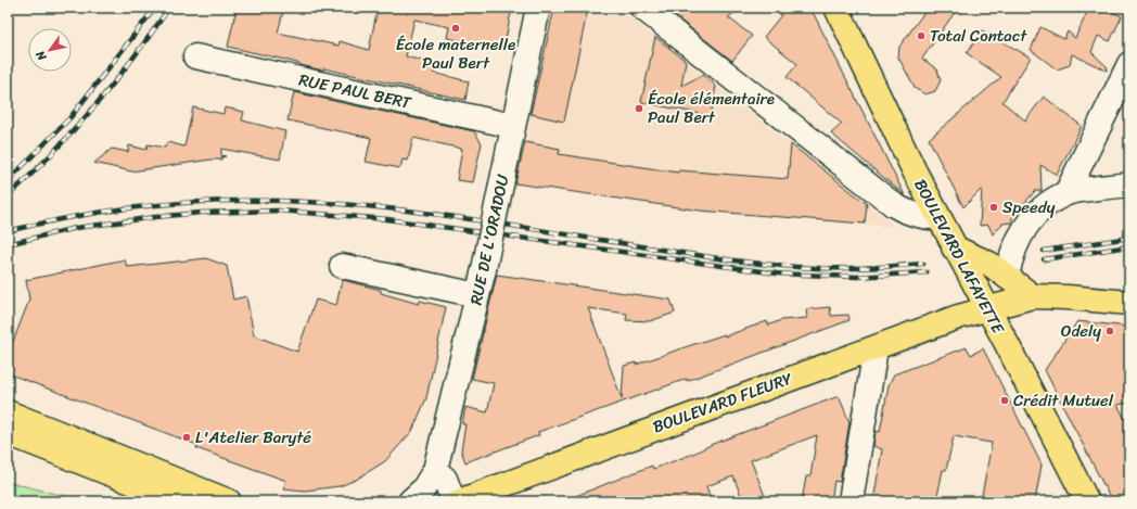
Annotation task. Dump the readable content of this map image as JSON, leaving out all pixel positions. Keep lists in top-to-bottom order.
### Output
{
  "streets": {
    "main road": ["BOULEVARD LAFAYETTE", "BOULEVARD FLEURY"],
    "street": ["RUE PAUL BERT", "RUE DE L'ORADOU"]
  },
  "crossings": [
    ["RUE PAUL BERT", "RUE DE L'ORADOU"],
    ["BOULEVARD LAFAYETTE", "BOULEVARD FLEURY"]
  ],
  "places": [
    "École maternelle Paul Bert",
    "Total Contact",
    "École élémentaire Paul Bert",
    "Speedy",
    "Odely",
    "Crédit Mutuel",
    "L'Atelier Baryté"
  ],
  "north": "bottom left"
}
